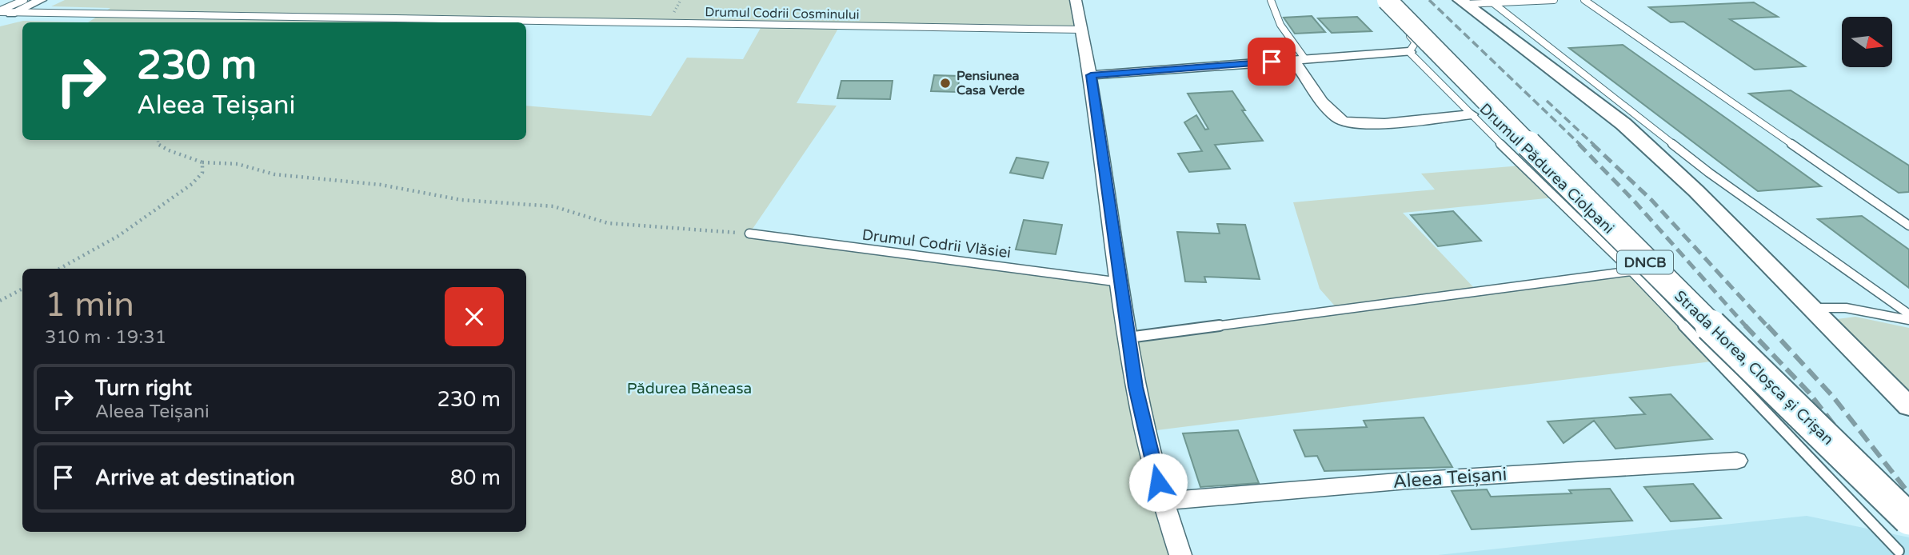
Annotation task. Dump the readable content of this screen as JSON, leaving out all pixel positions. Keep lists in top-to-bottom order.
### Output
{
  "streets": {
    "main road": ["DNCB", "Strada Horea, Cloșca și Crișan"],
    "street": ["Aleea Teișani"],
    "lane": ["Drumul Codrii Cosminului", "Drumul Pădurea Ciolpani", "Drumul Codrii Vlăsiei"]
  },
  "parks": ["Pădurea Băneasa"],
  "places": ["Pensiunea Casa Verde"],
  "north": "right",
  "page": {
    "turn": ["230 m", "Aleea Teișani"],
    "heading": ["1 min", "310 m · 19:31"],
    "list": [
      {
        "name": "Turn right",
        "note": "Aleea Teișani",
        "value": "230 m"
      },
      {
        "name": "Arrive at destination",
        "value": "80 m"
      }
    ]
  }
}
